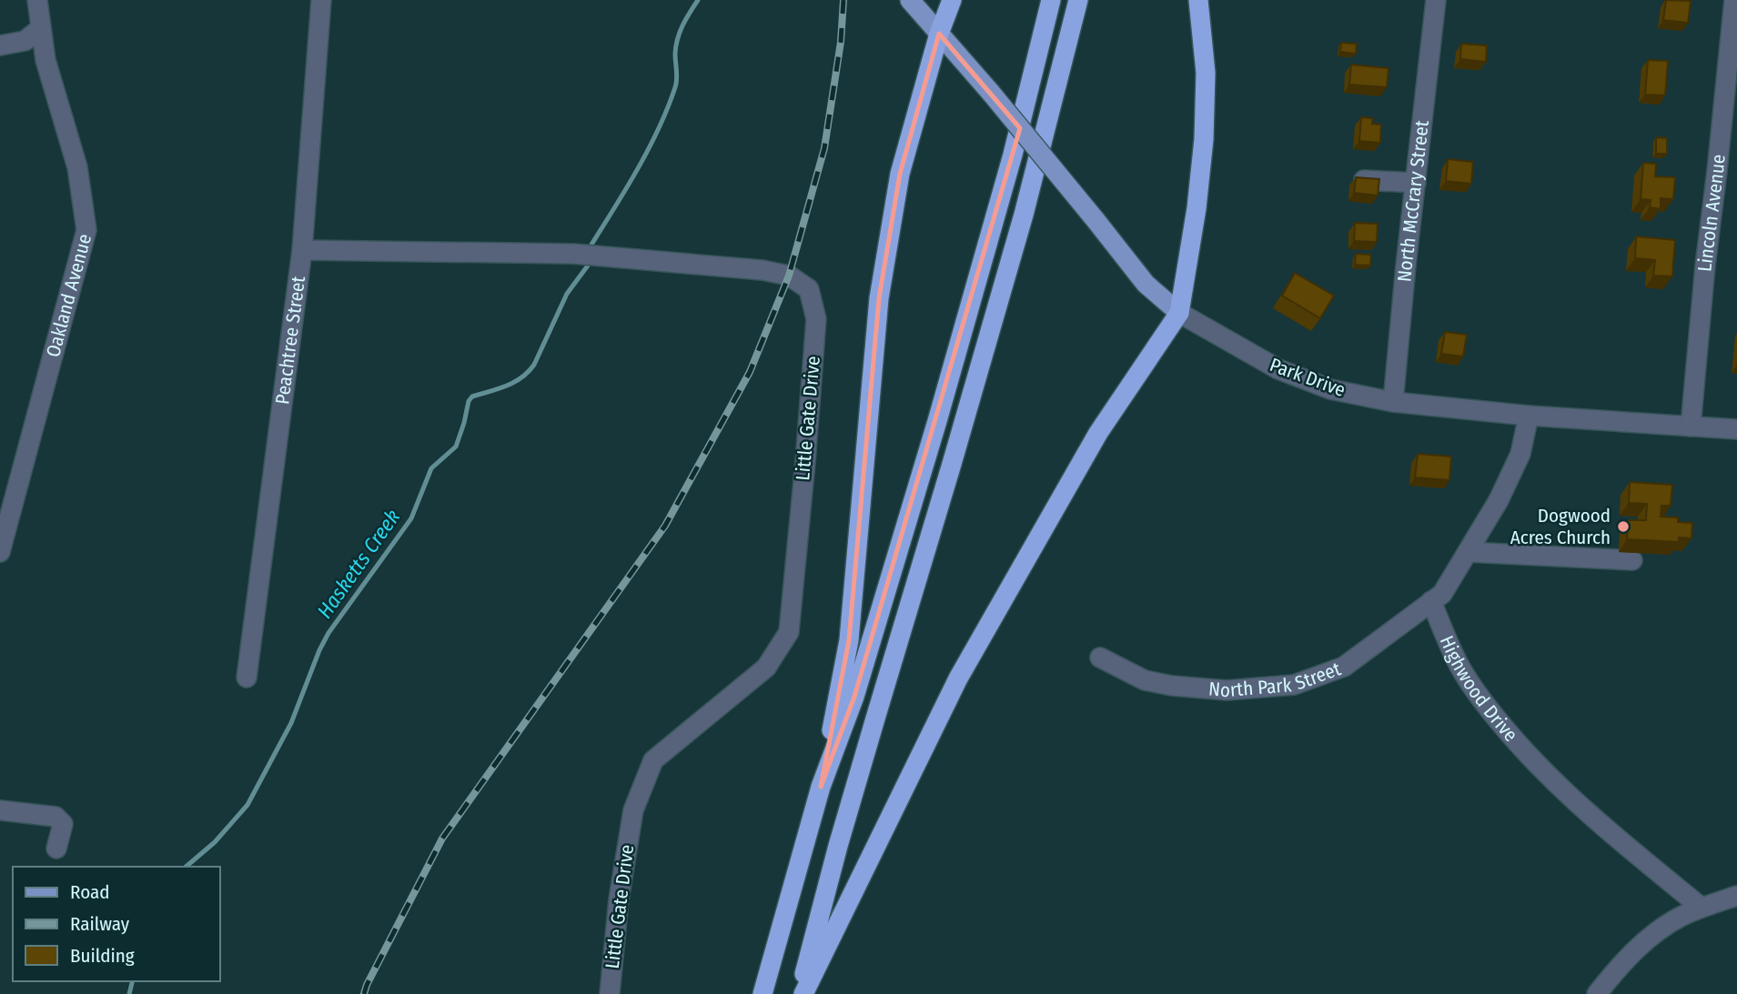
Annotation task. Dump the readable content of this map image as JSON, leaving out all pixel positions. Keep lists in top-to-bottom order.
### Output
{
  "streets": {
    "main road": ["Park Drive"],
    "street": [
      "North McCrary Street",
      "Lincoln Avenue",
      "Oakland Avenue",
      "Peachtree Street",
      "Little Gate Drive",
      "North Park Street",
      "Highwood Drive"
    ]
  },
  "crossings": [
    ["North McCrary Street", "Park Drive"],
    ["Lincoln Avenue", "Park Drive"],
    ["Peachtree Street", "Little Gate Drive"],
    ["North Park Street", "Highwood Drive"]
  ],
  "water": ["Hasketts Creek"],
  "places": ["Dogwood Acres Church"],
  "legend": ["Road", "Railway", "Building"]
}
